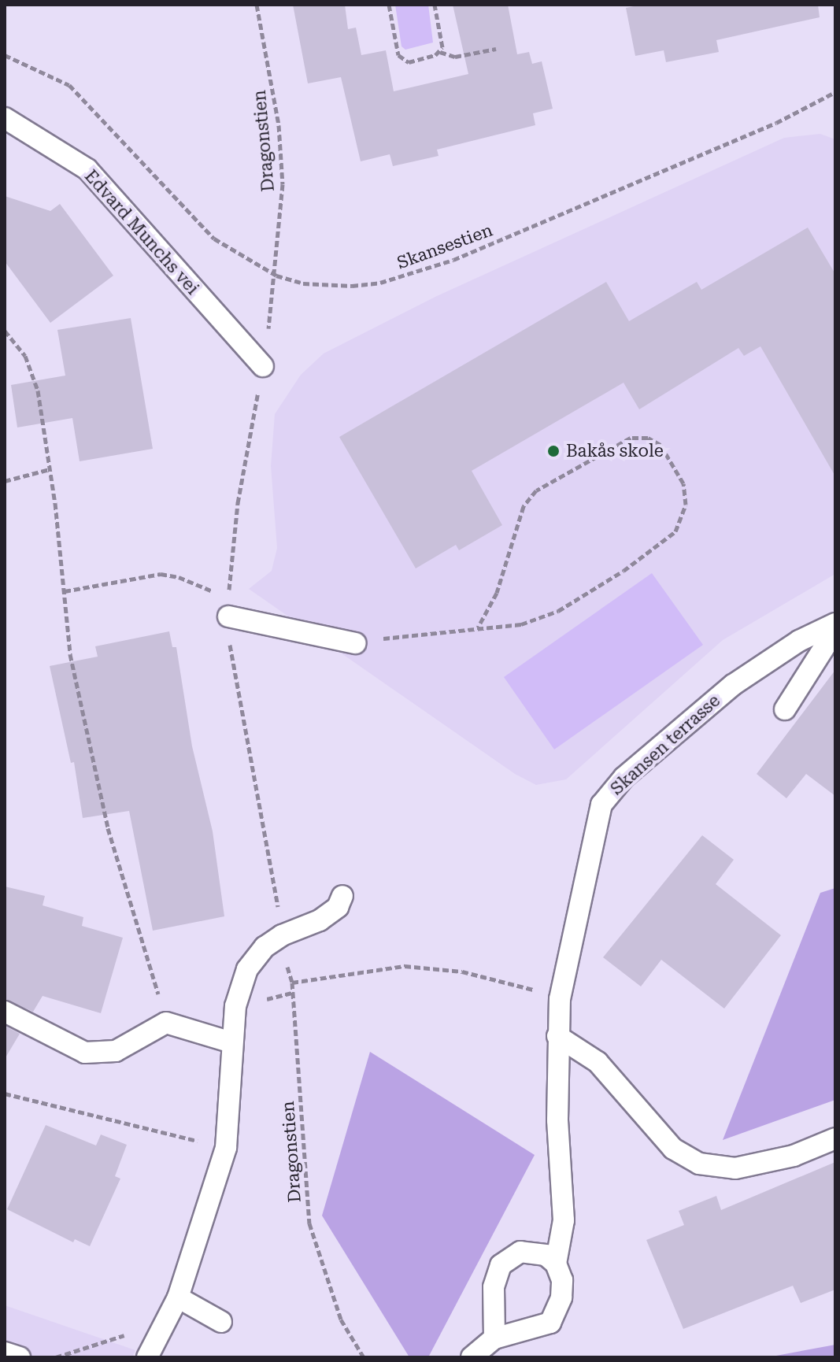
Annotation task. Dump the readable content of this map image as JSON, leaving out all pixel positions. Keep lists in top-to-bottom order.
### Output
{
  "streets": {
    "lane": ["Edvard Munchs vei", "Skansen terrasse"],
    "path": ["Dragonstien", "Skansestien"]
  },
  "crossings": [
    ["Dragonstien", "Skansestien"]
  ],
  "places": ["Bakås skole"]
}
